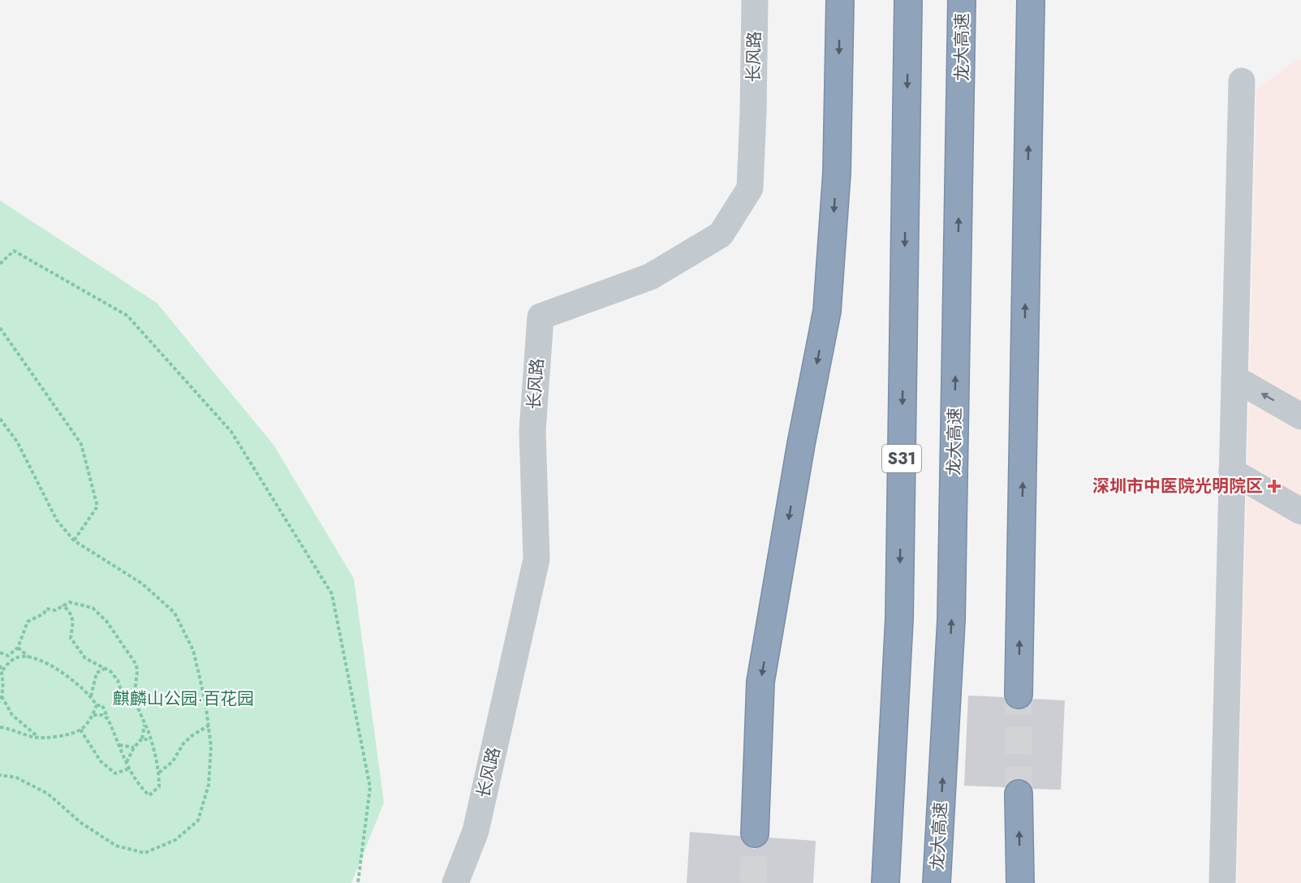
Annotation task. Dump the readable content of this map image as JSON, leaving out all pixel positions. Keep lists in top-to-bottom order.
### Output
{
  "streets": {
    "highway": ["龙大高速", "S31"],
    "street": ["长风路"]
  },
  "parks": ["麒麟山公园·百花园"],
  "places": {
    "health": ["深圳市中医院光明院区"]
  }
}
